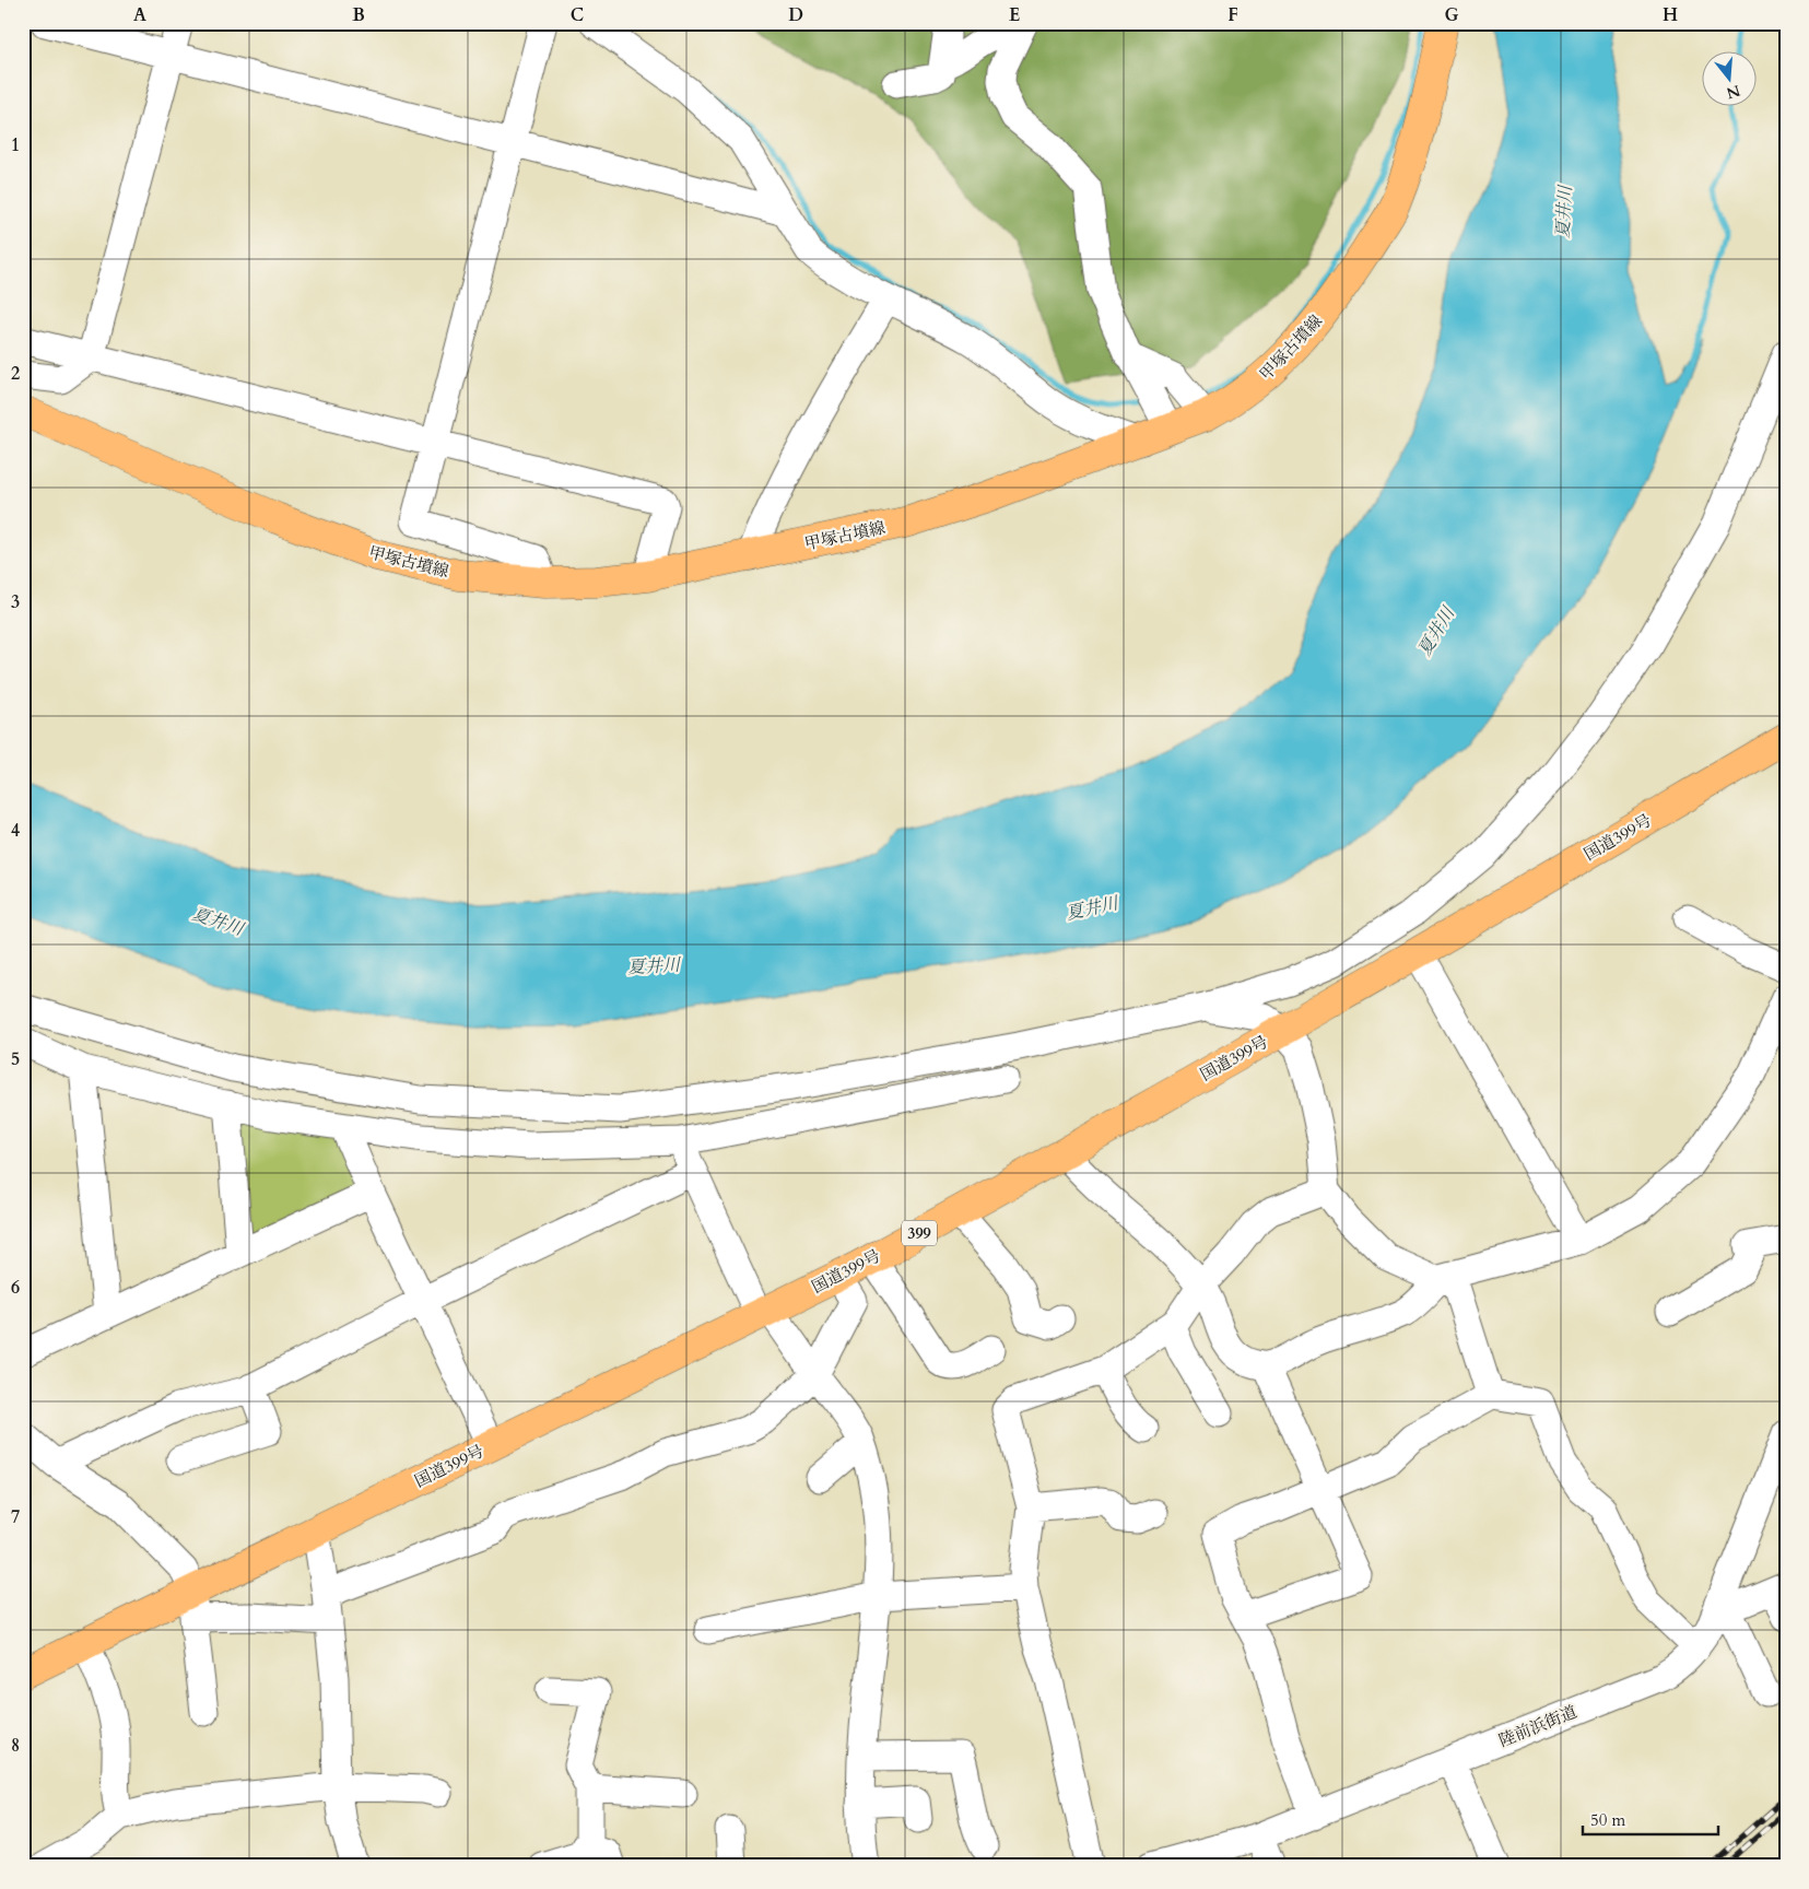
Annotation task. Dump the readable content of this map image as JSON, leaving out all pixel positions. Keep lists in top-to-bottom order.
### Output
{
  "streets": {
    "main road": ["甲塚古墳線", "国道399号", "399"],
    "street": ["陸前浜街道"]
  },
  "water": ["夏井川"],
  "scale_bar": "50 m",
  "north": "bottom",
  "grid": {
    "columns": [
      "A",
      "B",
      "C",
      "D",
      "E",
      "F",
      "G",
      "H"
    ],
    "rows": [
      "1",
      "2",
      "3",
      "4",
      "5",
      "6",
      "7",
      "8"
    ]
  }
}
